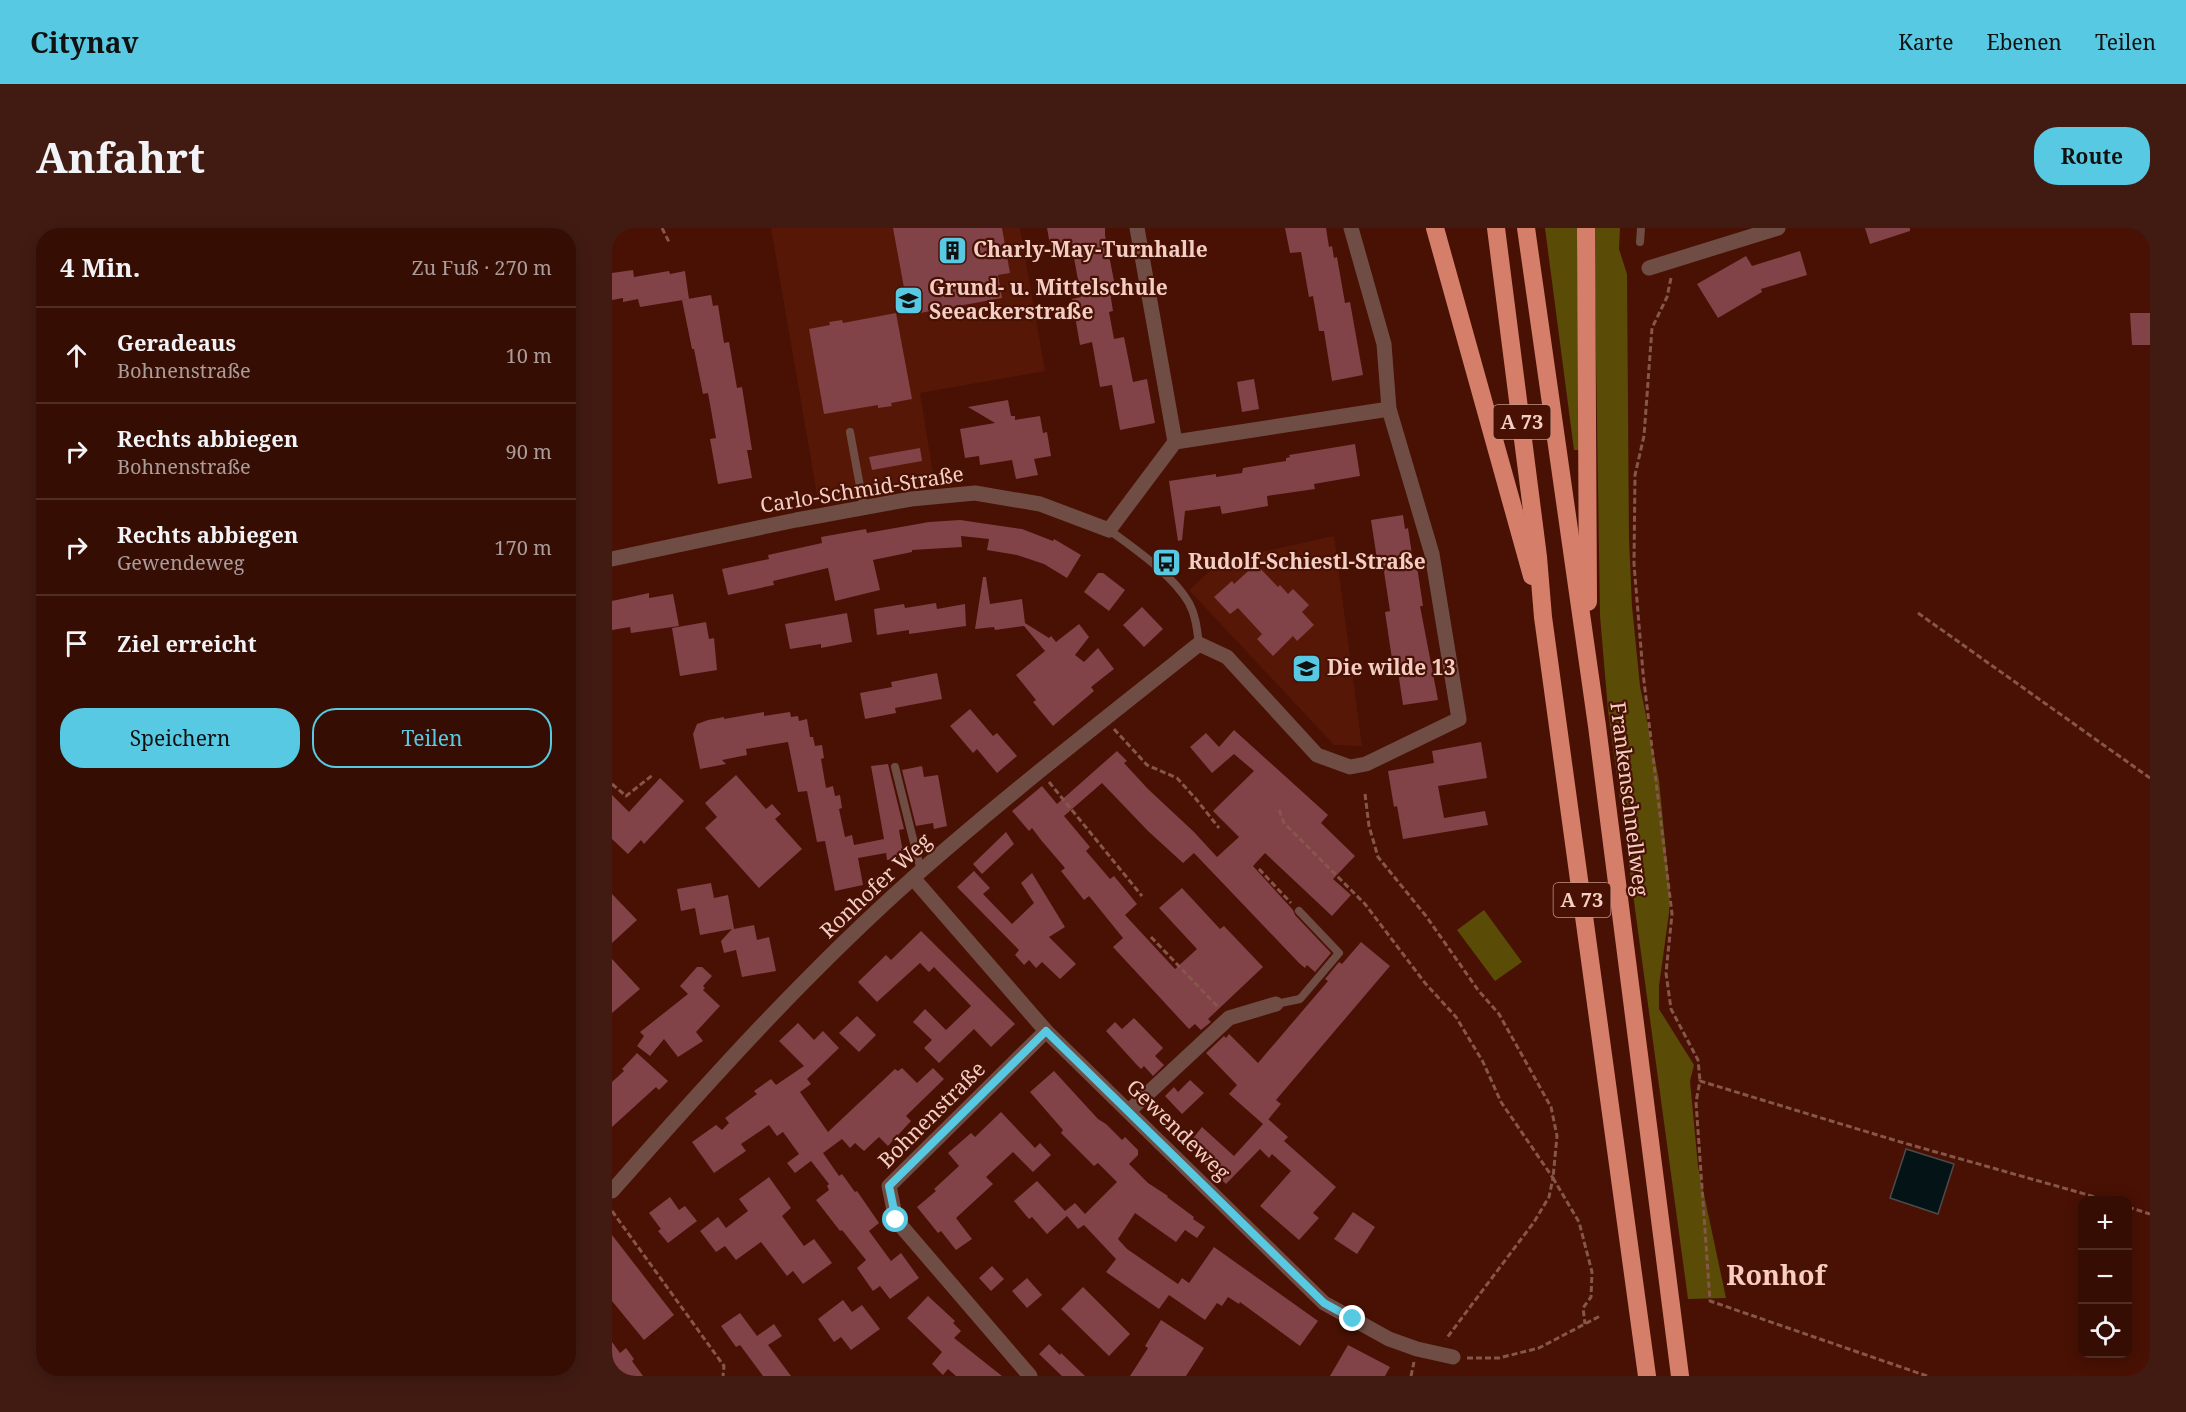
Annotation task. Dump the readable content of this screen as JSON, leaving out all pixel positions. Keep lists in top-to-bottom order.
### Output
{
  "streets": {
    "highway": ["A 73", "Frankenschnellweg"],
    "street": [
      "Carlo-Schmid-Straße",
      "Ronhofer Weg",
      "Bohnenstraße",
      "Gewendeweg"
    ]
  },
  "crossings": [
    ["Carlo-Schmid-Straße", "Ronhofer Weg"],
    ["Ronhofer Weg", "Gewendeweg"],
    ["Bohnenstraße", "Gewendeweg"]
  ],
  "districts": ["Ronhof"],
  "places": {
    "building": ["Charly-May-Turnhalle"],
    "school or university": ["Grund- u. Mittelschule Seeackerstraße", "Die wilde 13"],
    "bus stop": ["Rudolf-Schiestl-Straße"]
  },
  "page": {
    "header": "Citynav",
    "nav": ["Karte", "Ebenen", "Teilen"],
    "buttons": [
      "Route",
      ["Speichern", "Teilen"]
    ],
    "title": "Anfahrt",
    "heading": ["4 Min.", "Zu Fuß · 270 m"],
    "list": [
      ["Geradeaus", "Bohnenstraße", "10 m"],
      ["Rechts abbiegen", "Bohnenstraße", "90 m"],
      ["Rechts abbiegen", "Gewendeweg", "170 m"],
      "Ziel erreicht"
    ],
    "map_buttons": ["+", "−"]
  }
}
